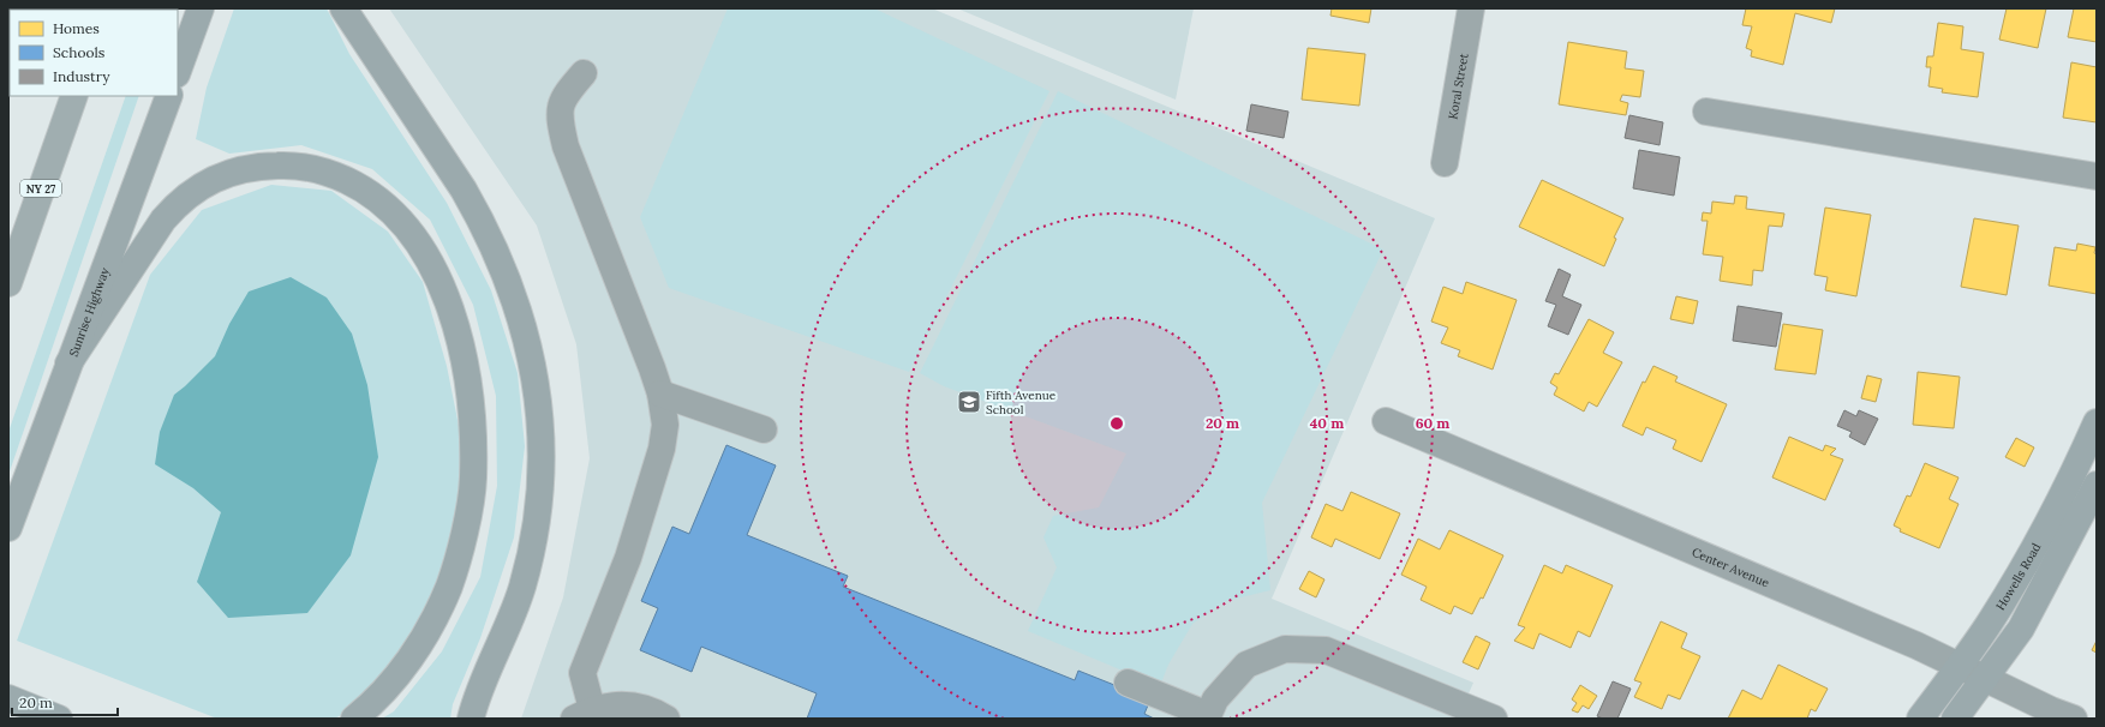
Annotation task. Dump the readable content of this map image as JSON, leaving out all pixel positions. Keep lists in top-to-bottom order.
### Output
{
  "streets": {
    "highway": ["NY 27"],
    "main road": ["Sunrise Highway", "Howells Road"],
    "street": ["Koral Street", "Center Avenue"]
  },
  "crossings": [
    ["Center Avenue", "Howells Road"]
  ],
  "places": {
    "school or university": ["Fifth Avenue School"]
  },
  "legend": ["Homes", "Schools", "Industry"],
  "scale_bar": "20 m",
  "rings": ["20 m", "40 m", "60 m"]
}
